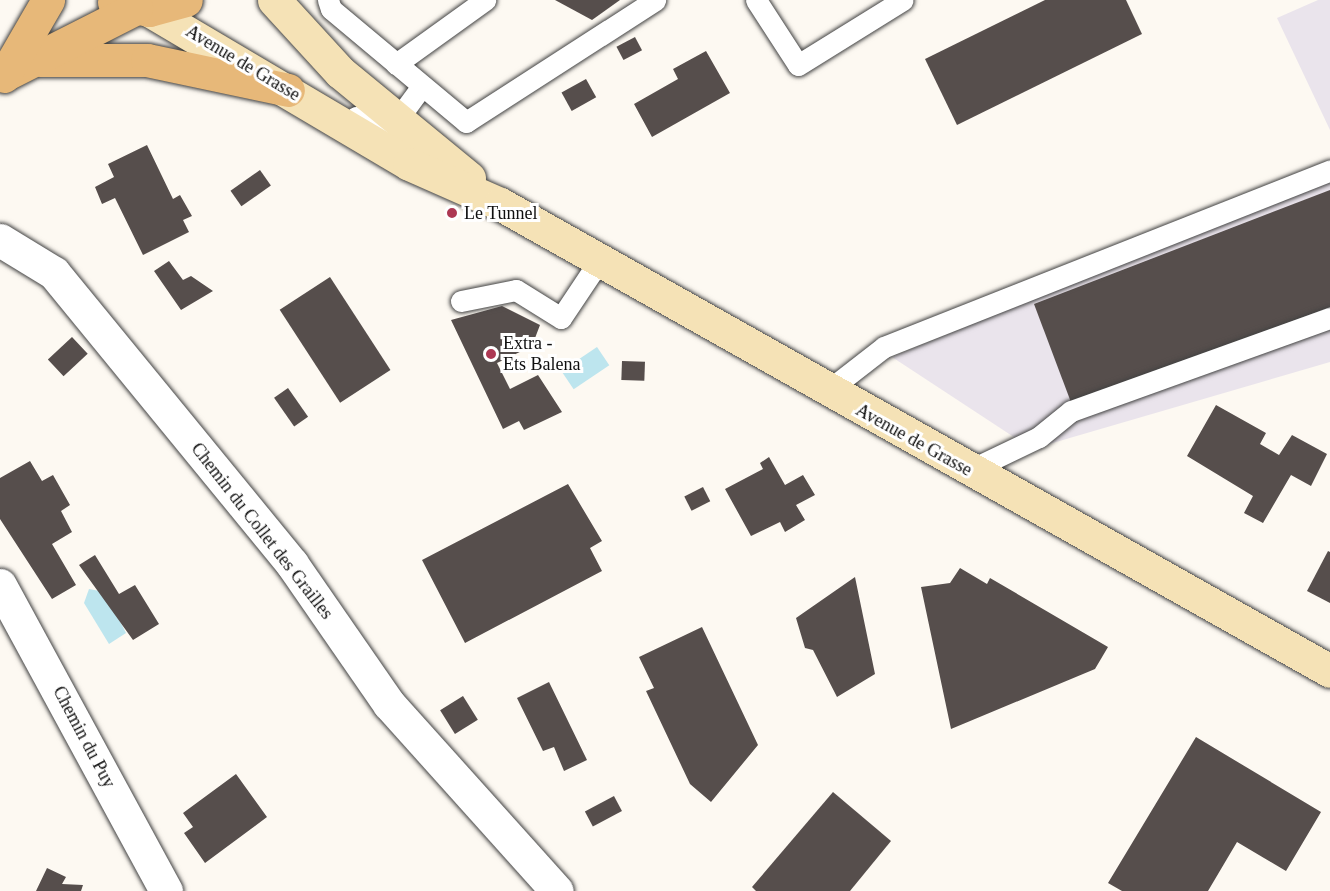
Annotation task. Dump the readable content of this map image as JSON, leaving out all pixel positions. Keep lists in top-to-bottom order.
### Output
{
  "streets": {
    "main road": ["Avenue de Grasse"],
    "street": ["Chemin du Collet des Grailles", "Chemin du Puy"]
  },
  "places": ["Le Tunnel", "Extra - Ets Balena"]
}
